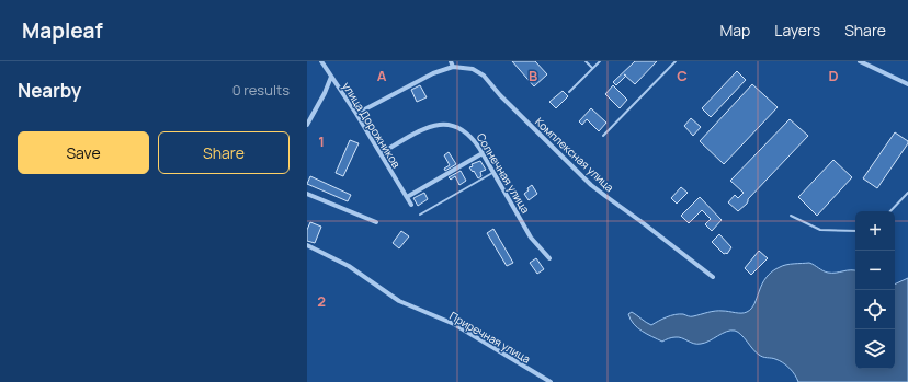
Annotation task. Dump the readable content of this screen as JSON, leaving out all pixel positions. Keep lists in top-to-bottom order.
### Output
{
  "streets": {
    "street": [
      "улица Дорожников",
      "Комплексная улица",
      "Солнечная улица",
      "Приречная улица"
    ]
  },
  "crossings": [
    ["улица Дорожников", "Солнечная улица"]
  ],
  "page": {
    "header": "Mapleaf",
    "nav": ["Map", "Layers", "Share"],
    "heading": ["Nearby", "0 results"],
    "buttons": ["Save", "Share"],
    "map_buttons": ["+", "−"]
  },
  "grid": {
    "columns": [
      "A",
      "B",
      "C",
      "D"
    ],
    "rows": ["1", "2"]
  }
}
